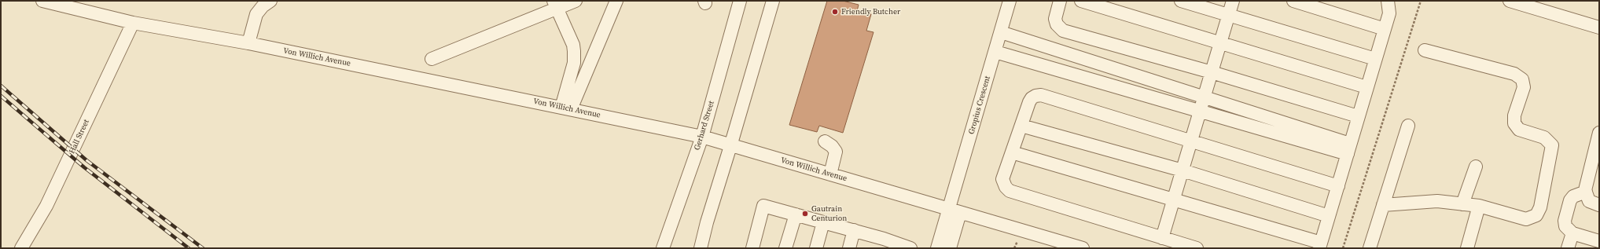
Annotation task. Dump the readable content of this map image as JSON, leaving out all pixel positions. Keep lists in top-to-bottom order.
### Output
{
  "streets": {
    "street": [
      "Von Willich Avenue",
      "Gropius Crescent",
      "Gerhard Street",
      "Hall Street"
    ]
  },
  "crossings": [
    ["Von Willich Avenue", "Gropius Crescent"],
    ["Von Willich Avenue", "Gerhard Street"],
    ["Von Willich Avenue", "Hall Street"]
  ],
  "places": ["Friendly Butcher", "Gautrain Centurion"]
}
